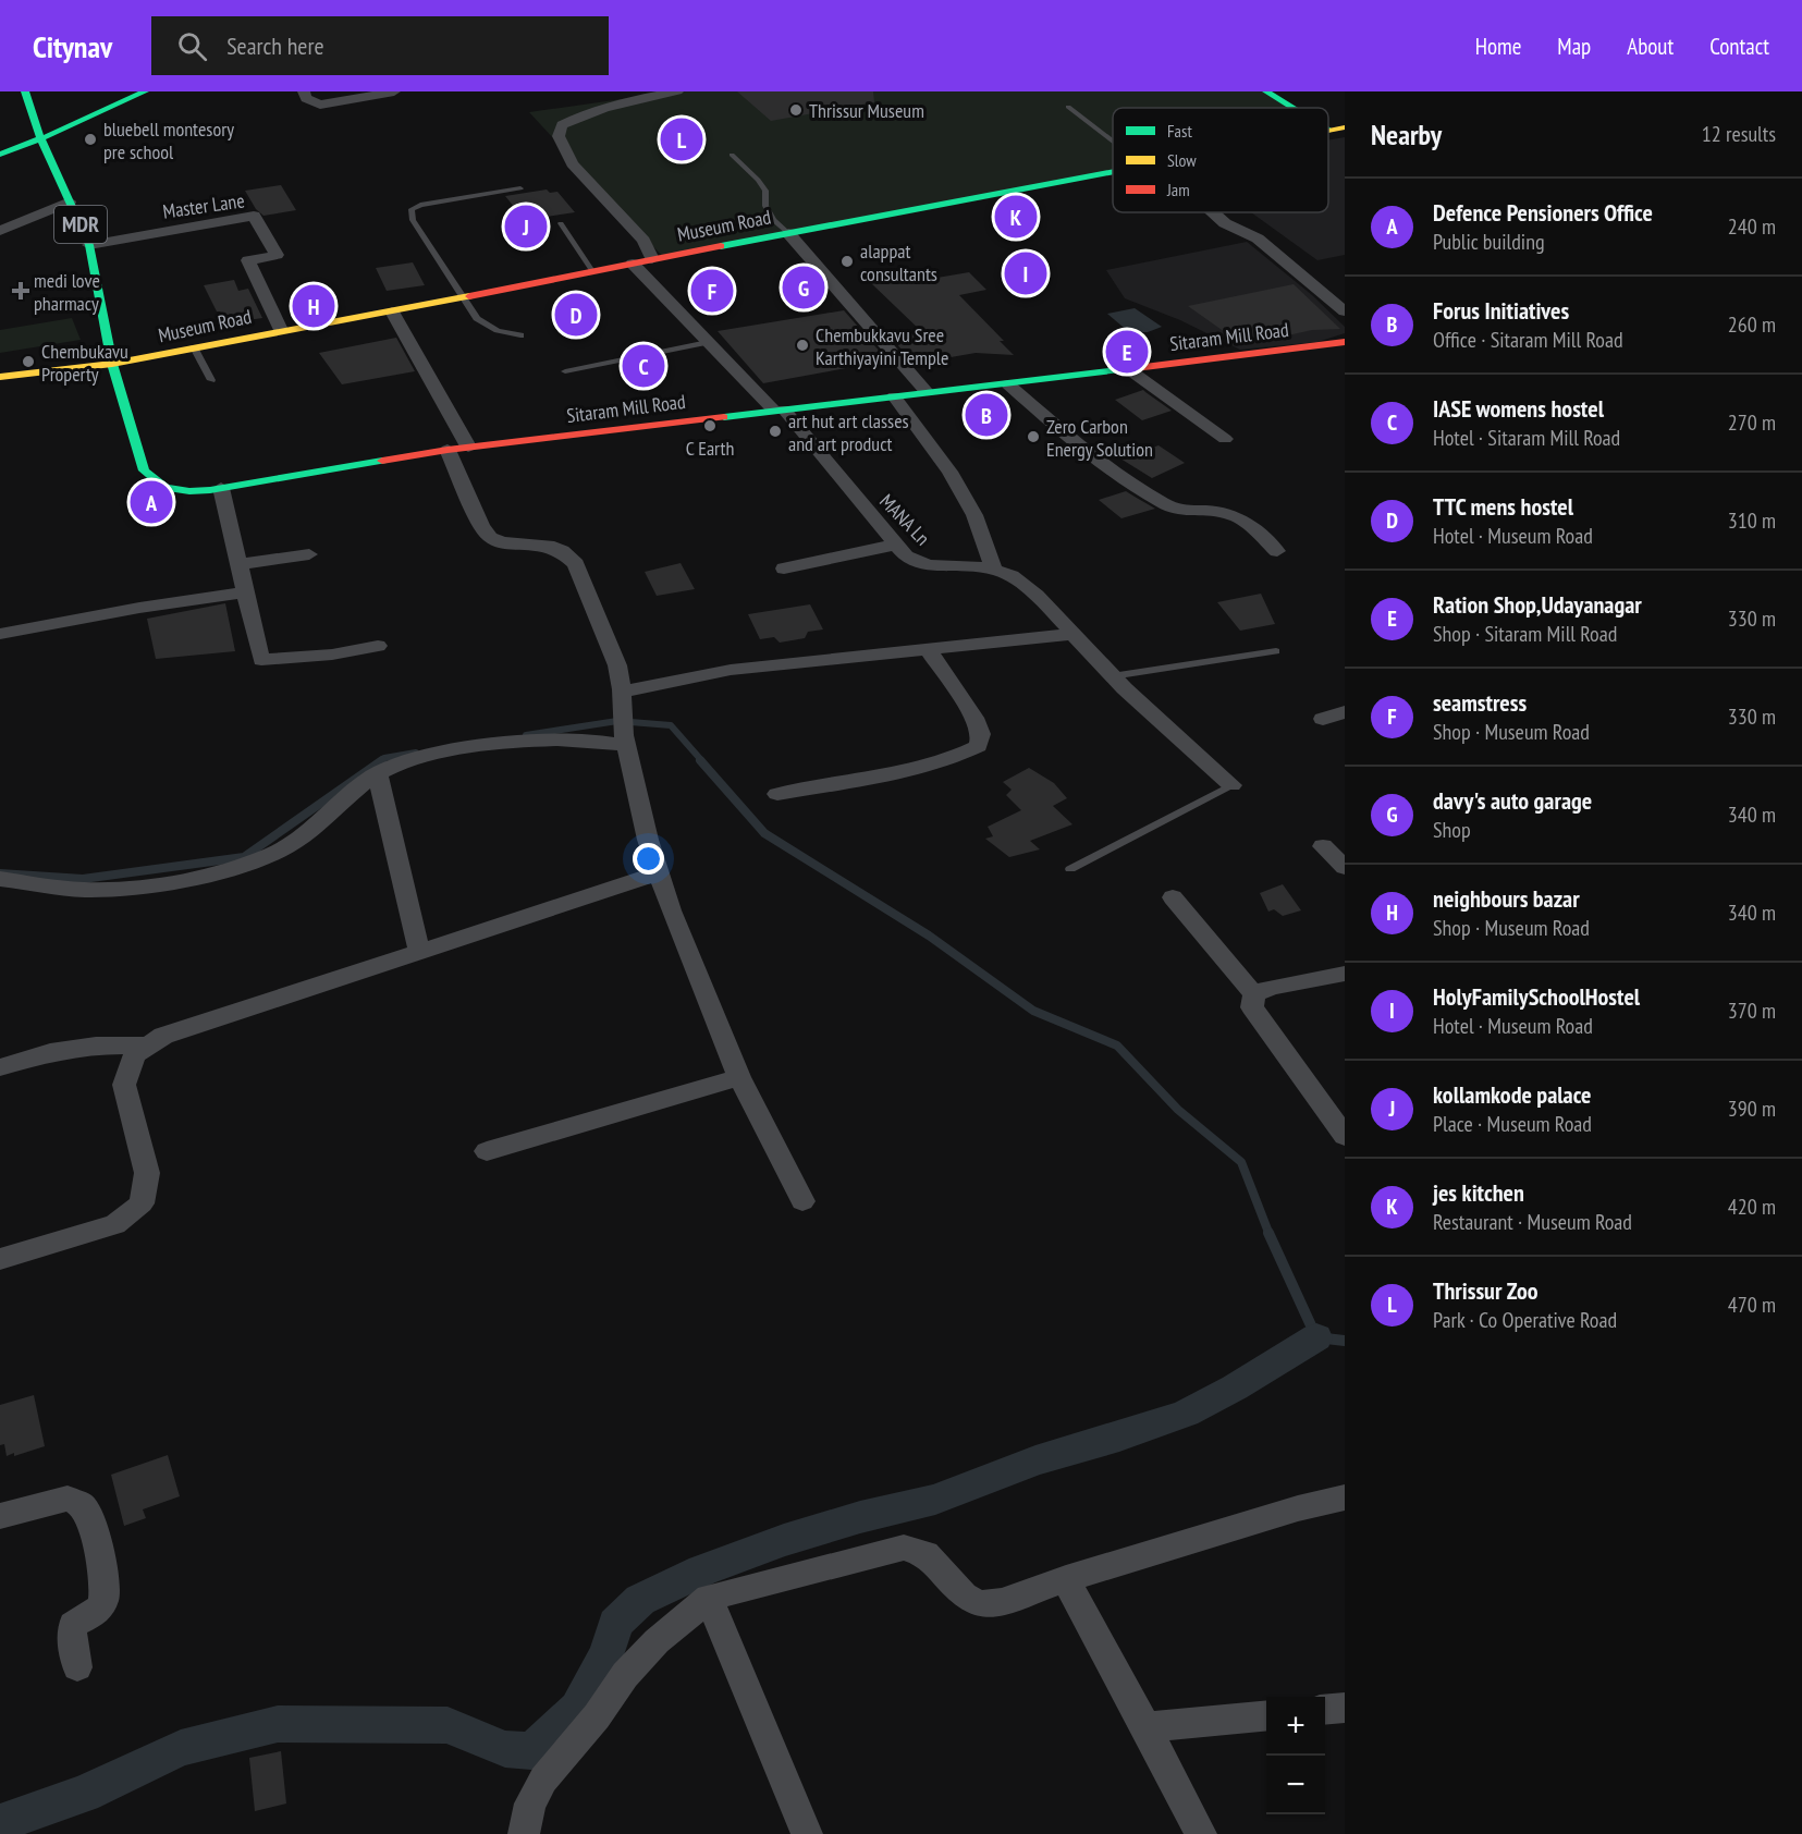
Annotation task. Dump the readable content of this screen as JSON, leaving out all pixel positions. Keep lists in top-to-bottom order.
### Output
{
  "streets": {
    "main road": ["MDR", "Museum Road", "Sitaram Mill Road"],
    "street": ["Master Lane", "MANA Ln"]
  },
  "crossings": [
    ["Master Lane", "MDR"],
    ["Master Lane", "Museum Road"],
    ["MDR", "Museum Road"],
    ["MDR", "Sitaram Mill Road"],
    ["Museum Road", "Sitaram Mill Road"],
    ["Museum Road", "MANA Ln"],
    ["Sitaram Mill Road", "MANA Ln"]
  ],
  "places": {
    "other": [
      "Thrissur Museum",
      "bluebell montesory pre school",
      "alappat consultants",
      "Chembukkavu Sree Karthiyayini Temple",
      "Chembukavu Property",
      "C Earth",
      "art hut art classes and art product",
      "Zero Carbon Energy Solution"
    ],
    "health": ["medi love pharmacy"]
  },
  "legend": ["Fast", "Slow", "Jam"],
  "page": {
    "header": "Citynav",
    "search": "Search here",
    "nav": [
      "Home",
      "Map",
      "About",
      "Contact"
    ],
    "heading": ["Nearby", "12 results"],
    "pins": [
      "L",
      "K",
      "J",
      "I",
      "G",
      "F",
      "H",
      "D",
      "E",
      "C",
      "B",
      "A"
    ],
    "list": [
      {
        "mark": "A",
        "name": "Defence Pensioners Office",
        "note": "Public building",
        "value": "240 m"
      },
      {
        "mark": "B",
        "name": "Forus Initiatives",
        "note": "Office · Sitaram Mill Road",
        "value": "260 m"
      },
      {
        "mark": "C",
        "name": "IASE womens hostel",
        "note": "Hotel · Sitaram Mill Road",
        "value": "270 m"
      },
      {
        "mark": "D",
        "name": "TTC mens hostel",
        "note": "Hotel · Museum Road",
        "value": "310 m"
      },
      {
        "mark": "E",
        "name": "Ration Shop,Udayanagar",
        "note": "Shop · Sitaram Mill Road",
        "value": "330 m"
      },
      {
        "mark": "F",
        "name": "seamstress",
        "note": "Shop · Museum Road",
        "value": "330 m"
      },
      {
        "mark": "G",
        "name": "davy's auto garage",
        "note": "Shop",
        "value": "340 m"
      },
      {
        "mark": "H",
        "name": "neighbours bazar",
        "note": "Shop · Museum Road",
        "value": "340 m"
      },
      {
        "mark": "I",
        "name": "HolyFamilySchoolHostel",
        "note": "Hotel · Museum Road",
        "value": "370 m"
      },
      {
        "mark": "J",
        "name": "kollamkode palace",
        "note": "Place · Museum Road",
        "value": "390 m"
      },
      {
        "mark": "K",
        "name": "jes kitchen",
        "note": "Restaurant · Museum Road",
        "value": "420 m"
      },
      {
        "mark": "L",
        "name": "Thrissur Zoo",
        "note": "Park · Co Operative Road",
        "value": "470 m"
      }
    ],
    "map_buttons": ["+", "−"]
  }
}
